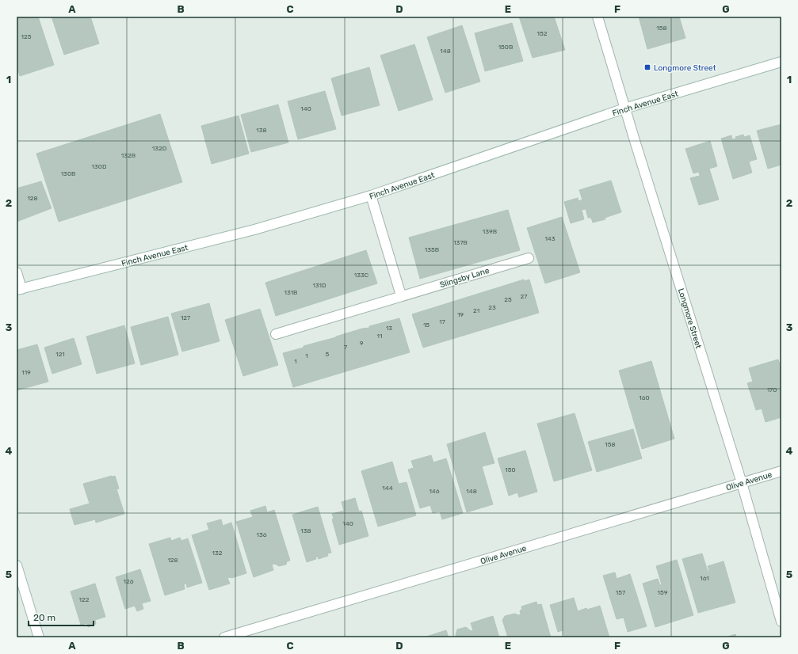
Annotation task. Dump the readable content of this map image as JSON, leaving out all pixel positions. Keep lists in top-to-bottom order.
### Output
{
  "streets": {
    "street": [
      "Finch Avenue East",
      "Slingsby Lane",
      "Longmore Street",
      "Olive Avenue"
    ]
  },
  "crossings": [
    ["Finch Avenue East", "Longmore Street"],
    ["Longmore Street", "Olive Avenue"]
  ],
  "places": {
    "transit": ["Longmore Street"]
  },
  "house_numbers": [
    "158",
    "152",
    "125",
    "150B",
    "148",
    "140",
    "138",
    "132D",
    "132B",
    "130D",
    "130B",
    "128",
    "139B",
    "143",
    "137B",
    "135B",
    "133C",
    "131D",
    "131B",
    "27",
    "25",
    "23",
    "21",
    "19",
    "127",
    "17",
    "15",
    "13",
    "11",
    "9",
    "7",
    "121",
    "5",
    "1",
    "1",
    "119",
    "170",
    "160",
    "158",
    "150",
    "144",
    "146",
    "148",
    "140",
    "138",
    "136",
    "132",
    "128",
    "161",
    "126",
    "157",
    "159",
    "122"
  ],
  "scale_bar": "20 m",
  "grid": {
    "columns": [
      "A",
      "B",
      "C",
      "D",
      "E",
      "F",
      "G"
    ],
    "rows": [
      "1",
      "2",
      "3",
      "4",
      "5"
    ]
  }
}
